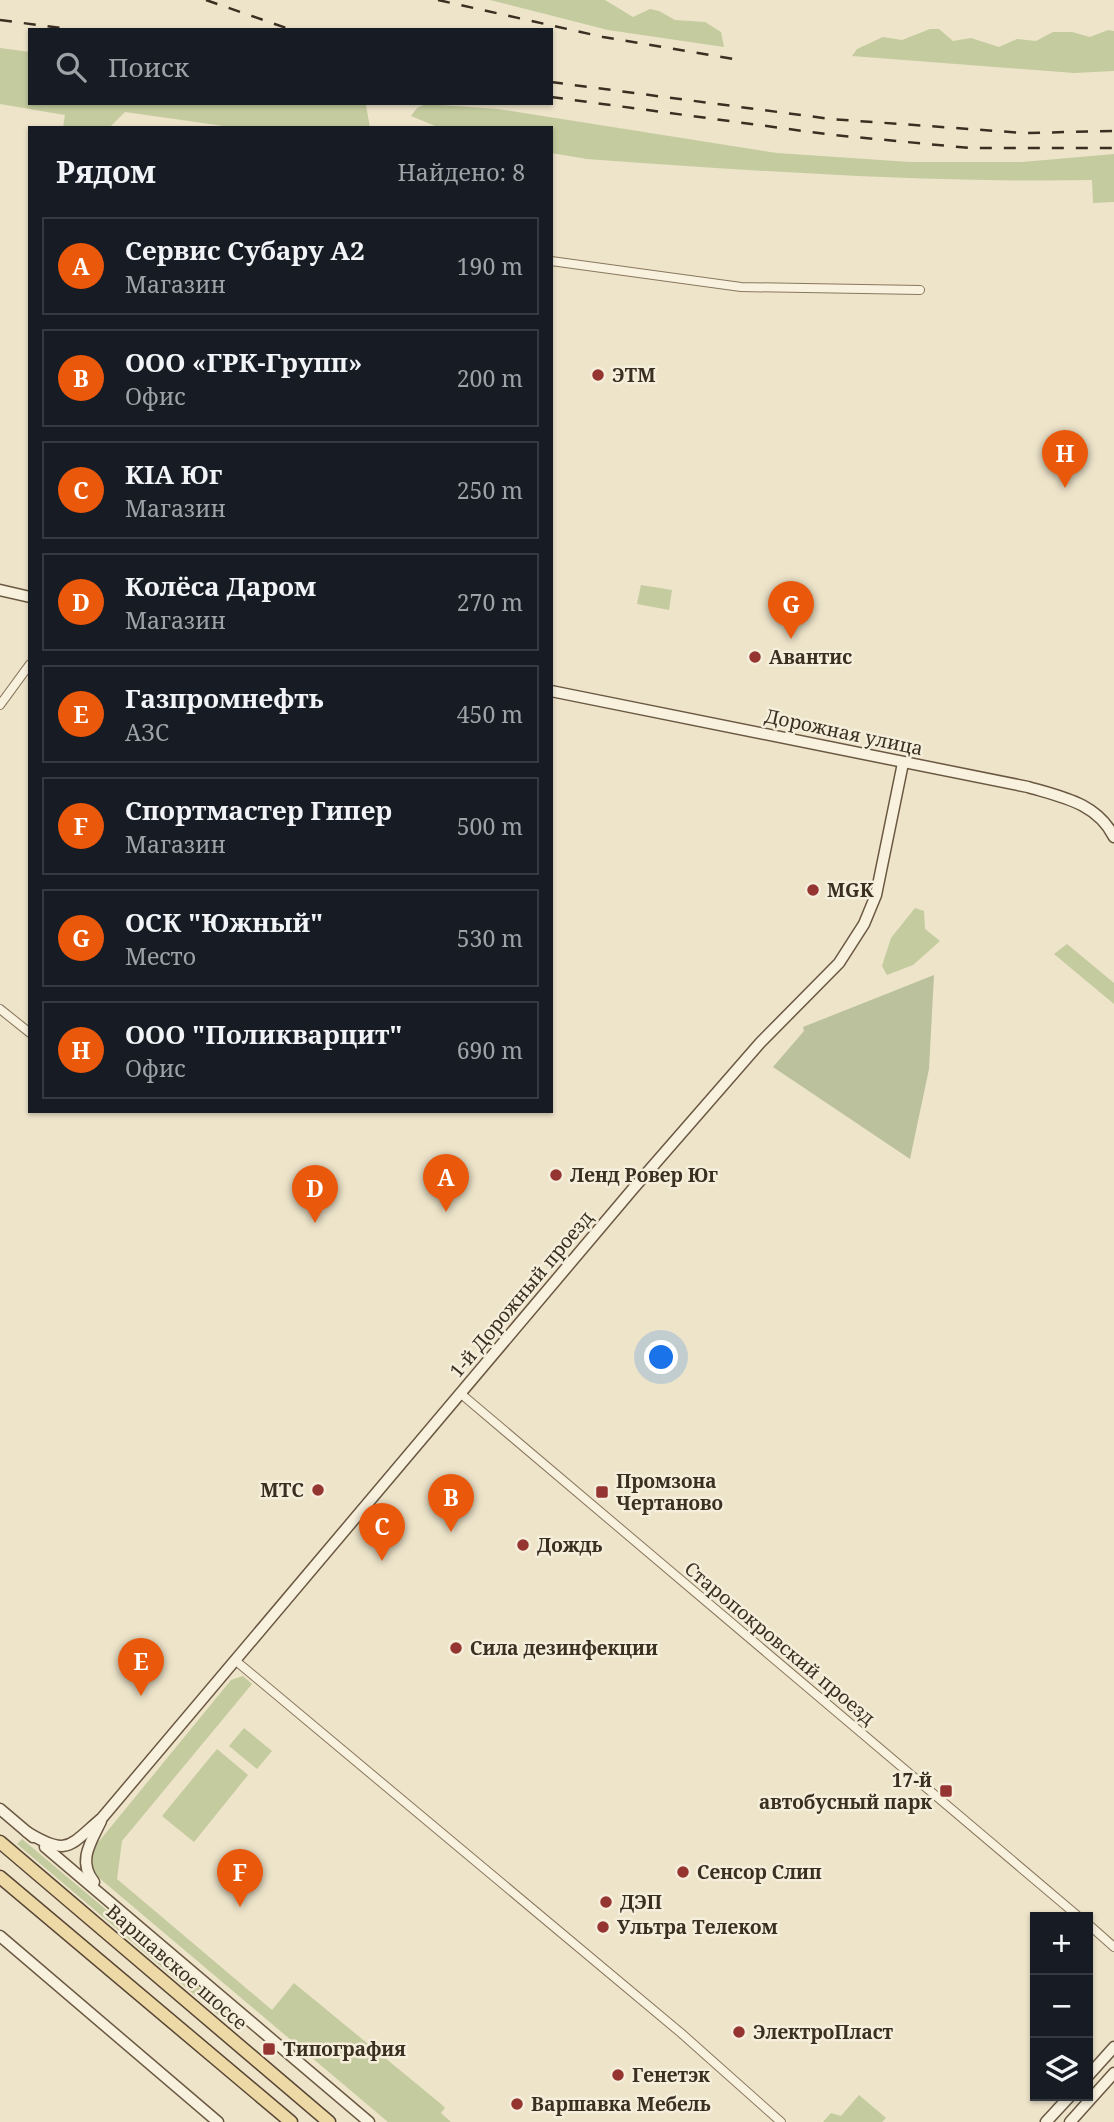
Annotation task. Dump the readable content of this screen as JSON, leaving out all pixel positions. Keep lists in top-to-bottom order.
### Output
{
  "streets": {
    "main road": ["Дорожная улица", "1-й Дорожный проезд", "Варшавское шоссе"],
    "street": ["Старопокровский проезд"]
  },
  "crossings": [
    ["Дорожная улица", "1-й Дорожный проезд"],
    ["1-й Дорожный проезд", "Старопокровский проезд"]
  ],
  "places": {
    "other": [
      "ЭТМ",
      "Авантис",
      "MGK",
      "Ленд Ровер Юг",
      "МТС",
      "Дождь",
      "Сила дезинфекции",
      "Сенсор Слип",
      "ДЭП",
      "Ультра Телеком",
      "ЭлектроПласт",
      "Генетэк",
      "Варшавка Мебель"
    ],
    "transit": ["Промзона Чертаново", "17-й автобусный парк", "Типография"]
  },
  "page": {
    "search": "Поиск",
    "heading": ["Рядом", "Найдено: 8"],
    "list": [
      {
        "mark": "A",
        "name": "Сервис Субару А2",
        "note": "Магазин",
        "value": "190 m"
      },
      {
        "mark": "B",
        "name": "ООО «ГРК-Групп»",
        "note": "Офис",
        "value": "200 m"
      },
      {
        "mark": "C",
        "name": "KIA Юг",
        "note": "Магазин",
        "value": "250 m"
      },
      {
        "mark": "D",
        "name": "Колёса Даром",
        "note": "Магазин",
        "value": "270 m"
      },
      {
        "mark": "E",
        "name": "Газпромнефть",
        "note": "АЗС",
        "value": "450 m"
      },
      {
        "mark": "F",
        "name": "Спортмастер Гипер",
        "note": "Магазин",
        "value": "500 m"
      },
      {
        "mark": "G",
        "name": "ОСК \"Южный\"",
        "note": "Место",
        "value": "530 m"
      },
      {
        "mark": "H",
        "name": "ООО \"Поликварцит\"",
        "note": "Офис",
        "value": "690 m"
      }
    ],
    "pins": [
      "H",
      "G",
      "A",
      "D",
      "B",
      "C",
      "E",
      "F"
    ],
    "map_buttons": ["+", "−"]
  }
}
